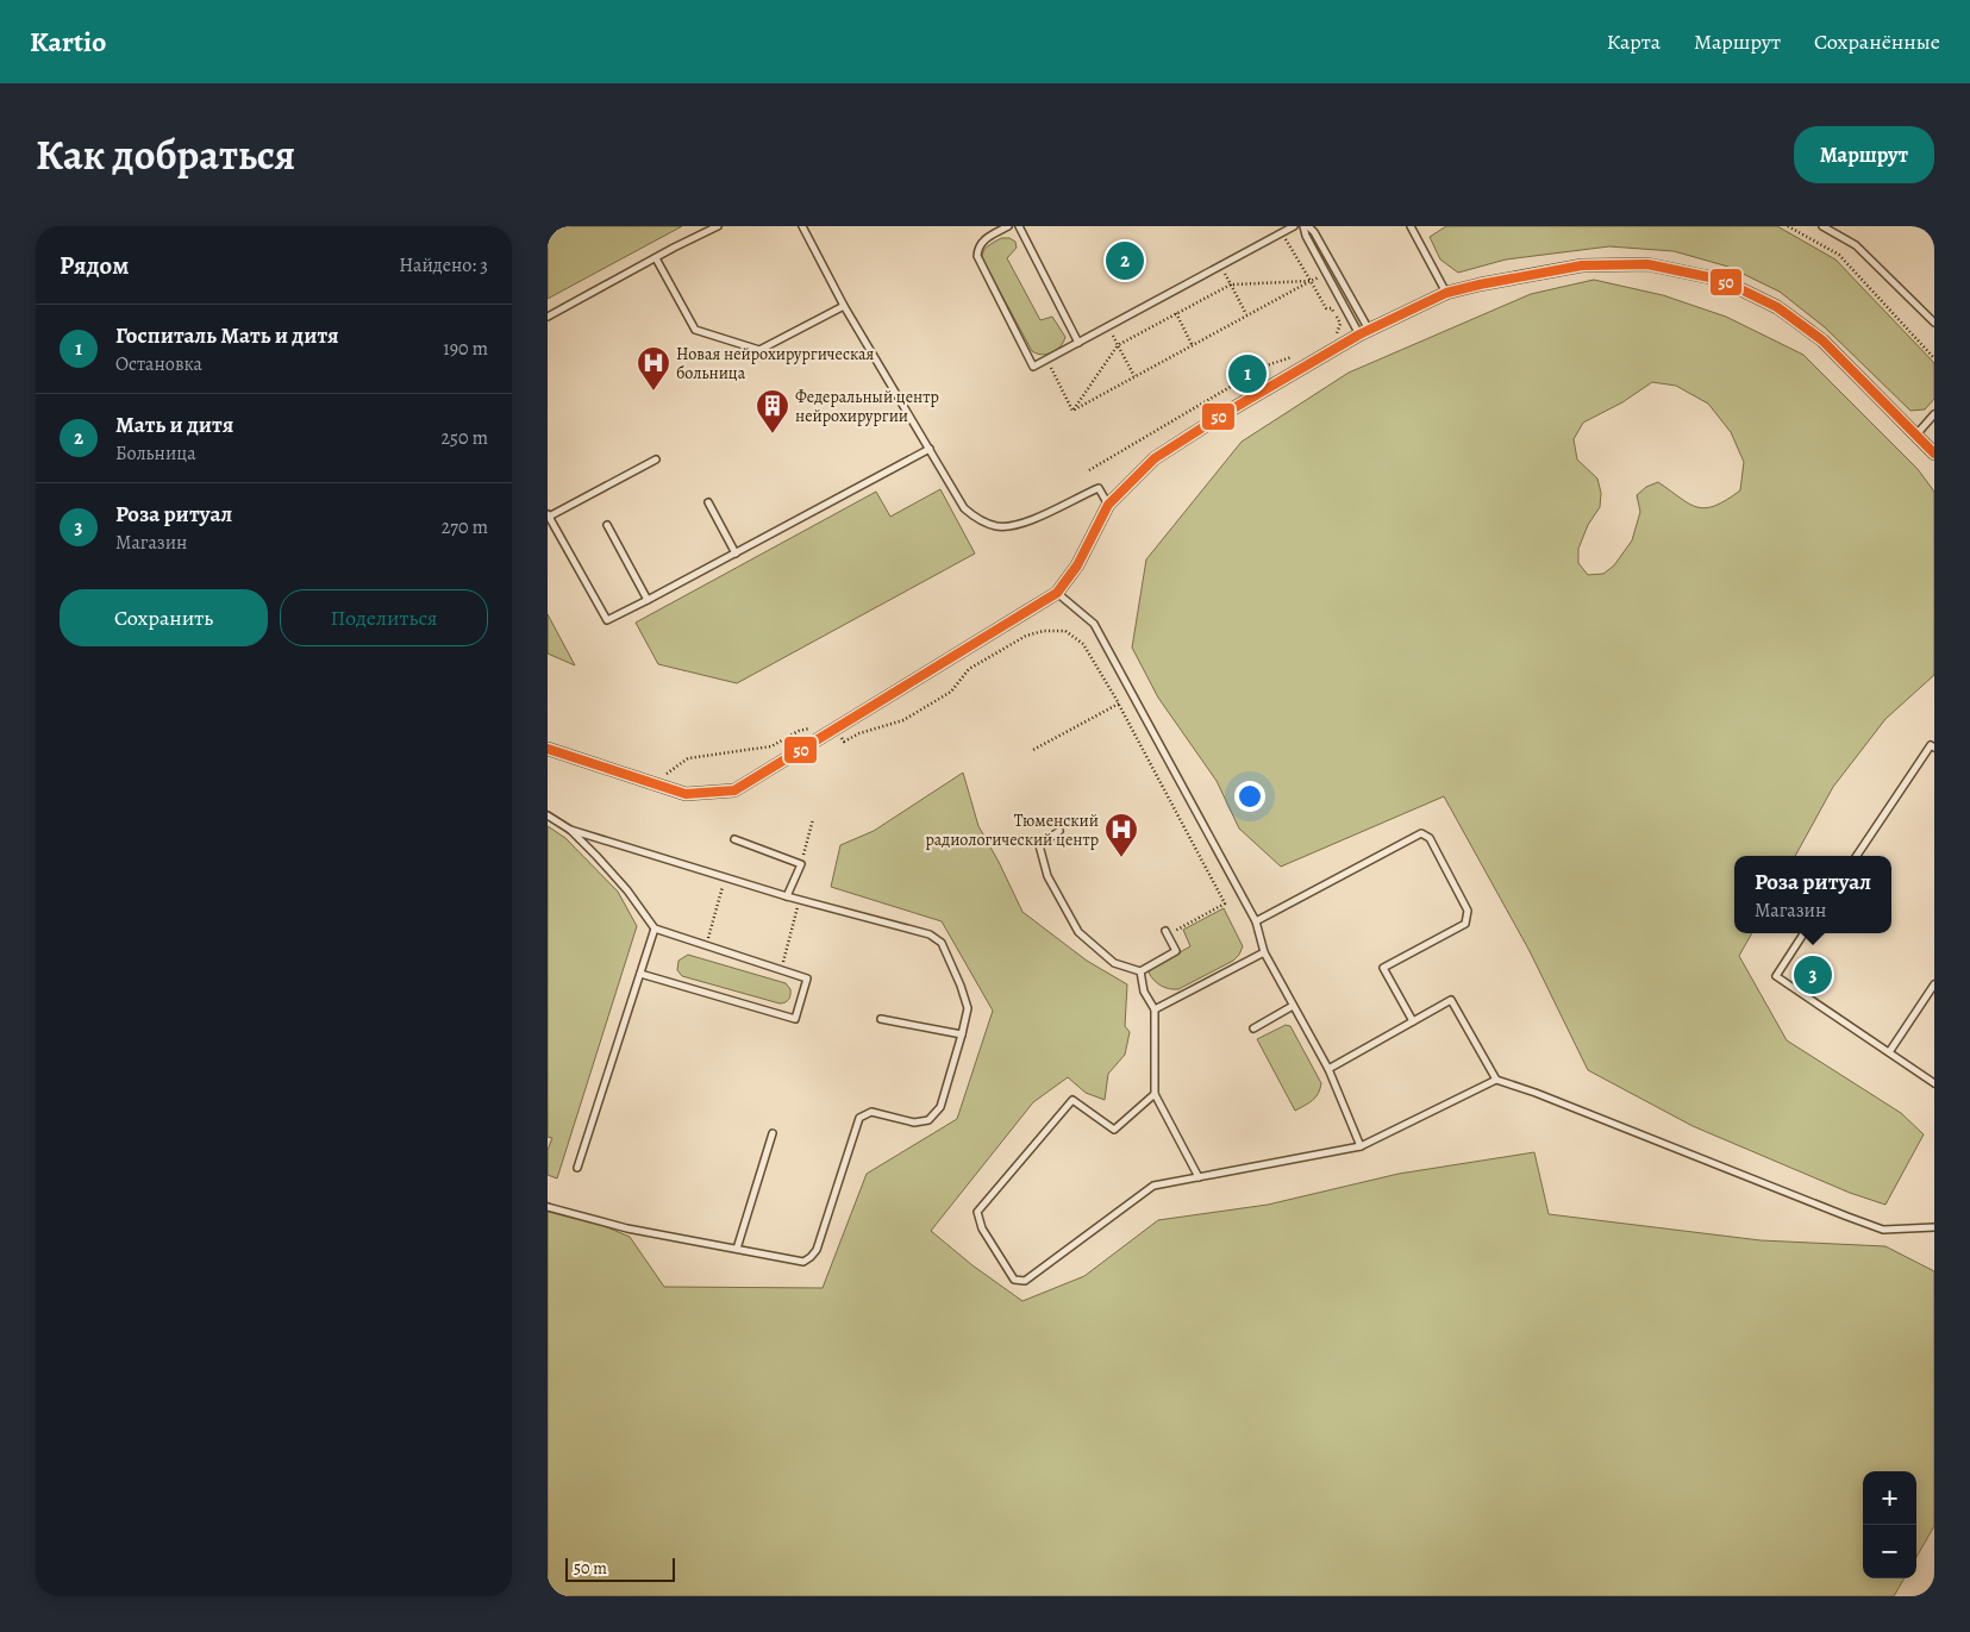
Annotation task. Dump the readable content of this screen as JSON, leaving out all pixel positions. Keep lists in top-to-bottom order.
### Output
{
  "places": {
    "hospital": ["Новая нейрохирургическая больница", "Тюменский радиологический центр"],
    "building": ["Федеральный центр нейрохирургии"]
  },
  "lines": ["transit line 50"],
  "scale_bar": "50 m",
  "page": {
    "header": "Kartio",
    "nav": ["Карта", "Маршрут", "Сохранённые"],
    "title": "Как добраться",
    "buttons": [
      "Маршрут",
      ["Сохранить", "Поделиться"]
    ],
    "heading": ["Рядом", "Найдено: 3"],
    "pins": ["2", "1", "3"],
    "list": [
      {
        "mark": "1",
        "name": "Госпиталь Мать и дитя",
        "note": "Остановка",
        "value": "190 m"
      },
      {
        "mark": "2",
        "name": "Мать и дитя",
        "note": "Больница",
        "value": "250 m"
      },
      {
        "mark": "3",
        "name": "Роза ритуал",
        "note": "Магазин",
        "value": "270 m"
      }
    ],
    "popup": ["Роза ритуал", "Магазин"],
    "map_buttons": ["+", "−"],
    "scale": "50 m"
  }
}
